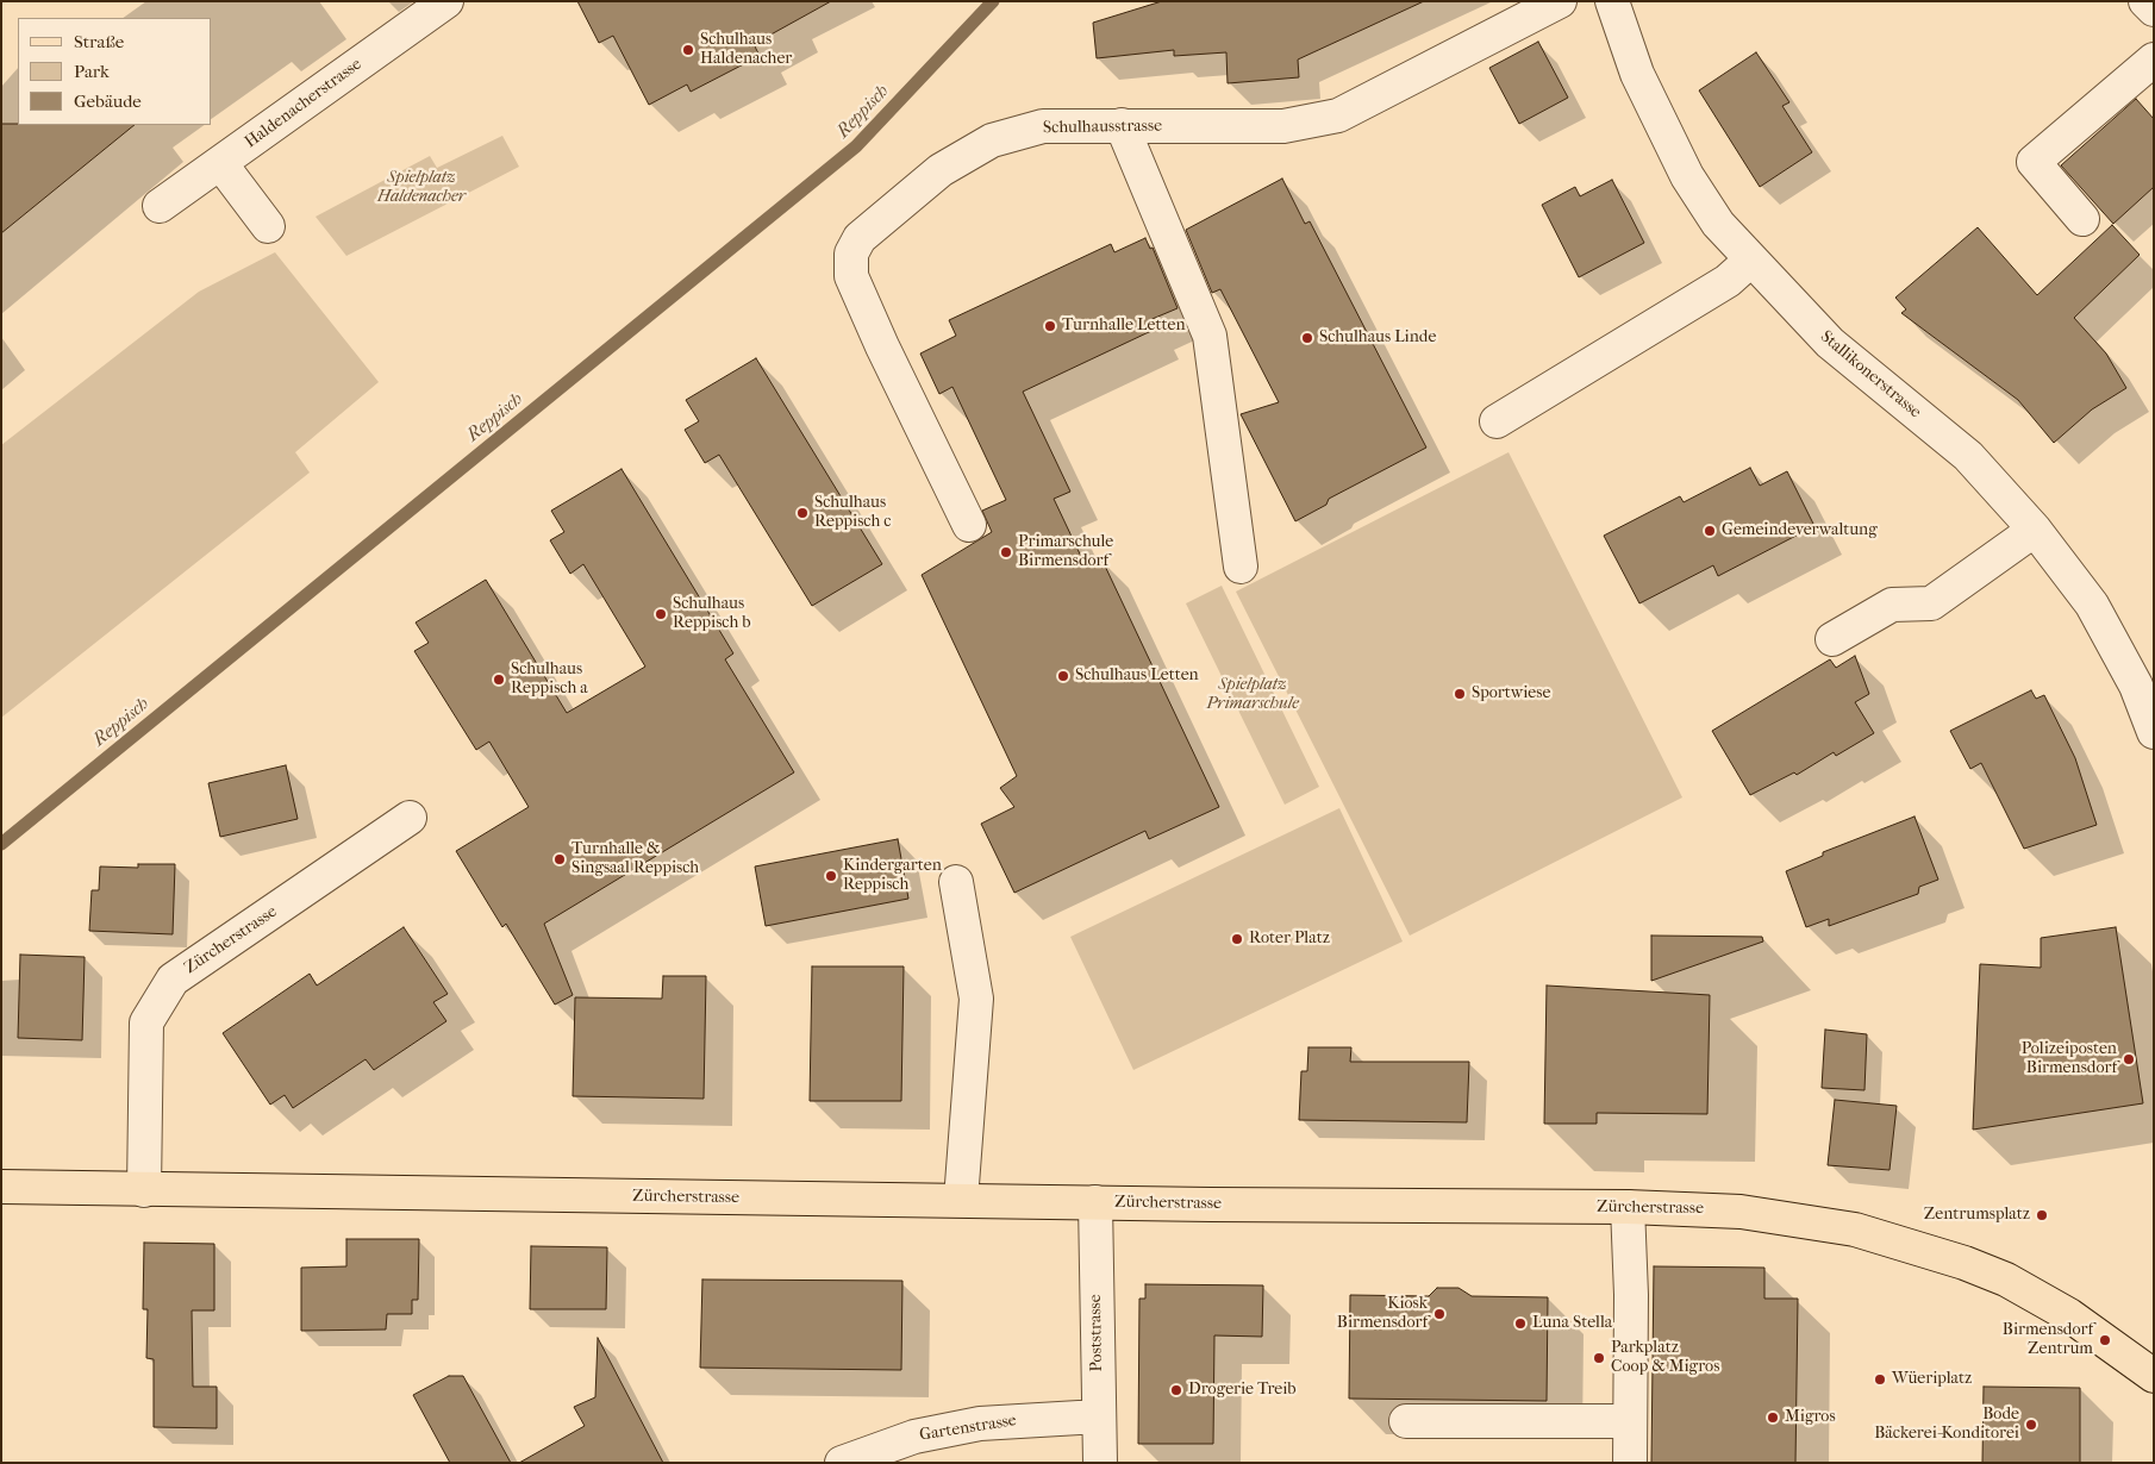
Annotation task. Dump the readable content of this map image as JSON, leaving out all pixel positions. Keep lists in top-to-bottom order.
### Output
{
  "streets": {
    "main road": ["Zürcherstrasse"],
    "street": [
      "Haldenacherstrasse",
      "Schulhausstrasse",
      "Stallikonerstrasse",
      "Poststrasse",
      "Gartenstrasse"
    ]
  },
  "crossings": [
    ["Zürcherstrasse", "Poststrasse"],
    ["Poststrasse", "Gartenstrasse"]
  ],
  "water": ["Reppisch"],
  "parks": ["Spielplatz Haldenacher", "Spielplatz Primarschule"],
  "places": [
    "Schulhaus Haldenacher",
    "Turnhalle Letten",
    "Schulhaus Linde",
    "Schulhaus Reppisch c",
    "Gemeindeverwaltung",
    "Primarschule Birmensdorf",
    "Schulhaus Reppisch b",
    "Schulhaus Letten",
    "Schulhaus Reppisch a",
    "Sportwiese",
    "Turnhalle & Singsaal Reppisch",
    "Kindergarten Reppisch",
    "Roter Platz",
    "Polizeiposten Birmensdorf",
    "Zentrumsplatz",
    "Kiosk Birmensdorf",
    "Luna Stella",
    "Birmensdorf Zentrum",
    "Parkplatz Coop & Migros",
    "Wüeriplatz",
    "Drogerie Treib",
    "Migros",
    "Bode Bäckerei-Konditorei"
  ],
  "legend": ["Straße", "Park", "Gebäude"]
}
